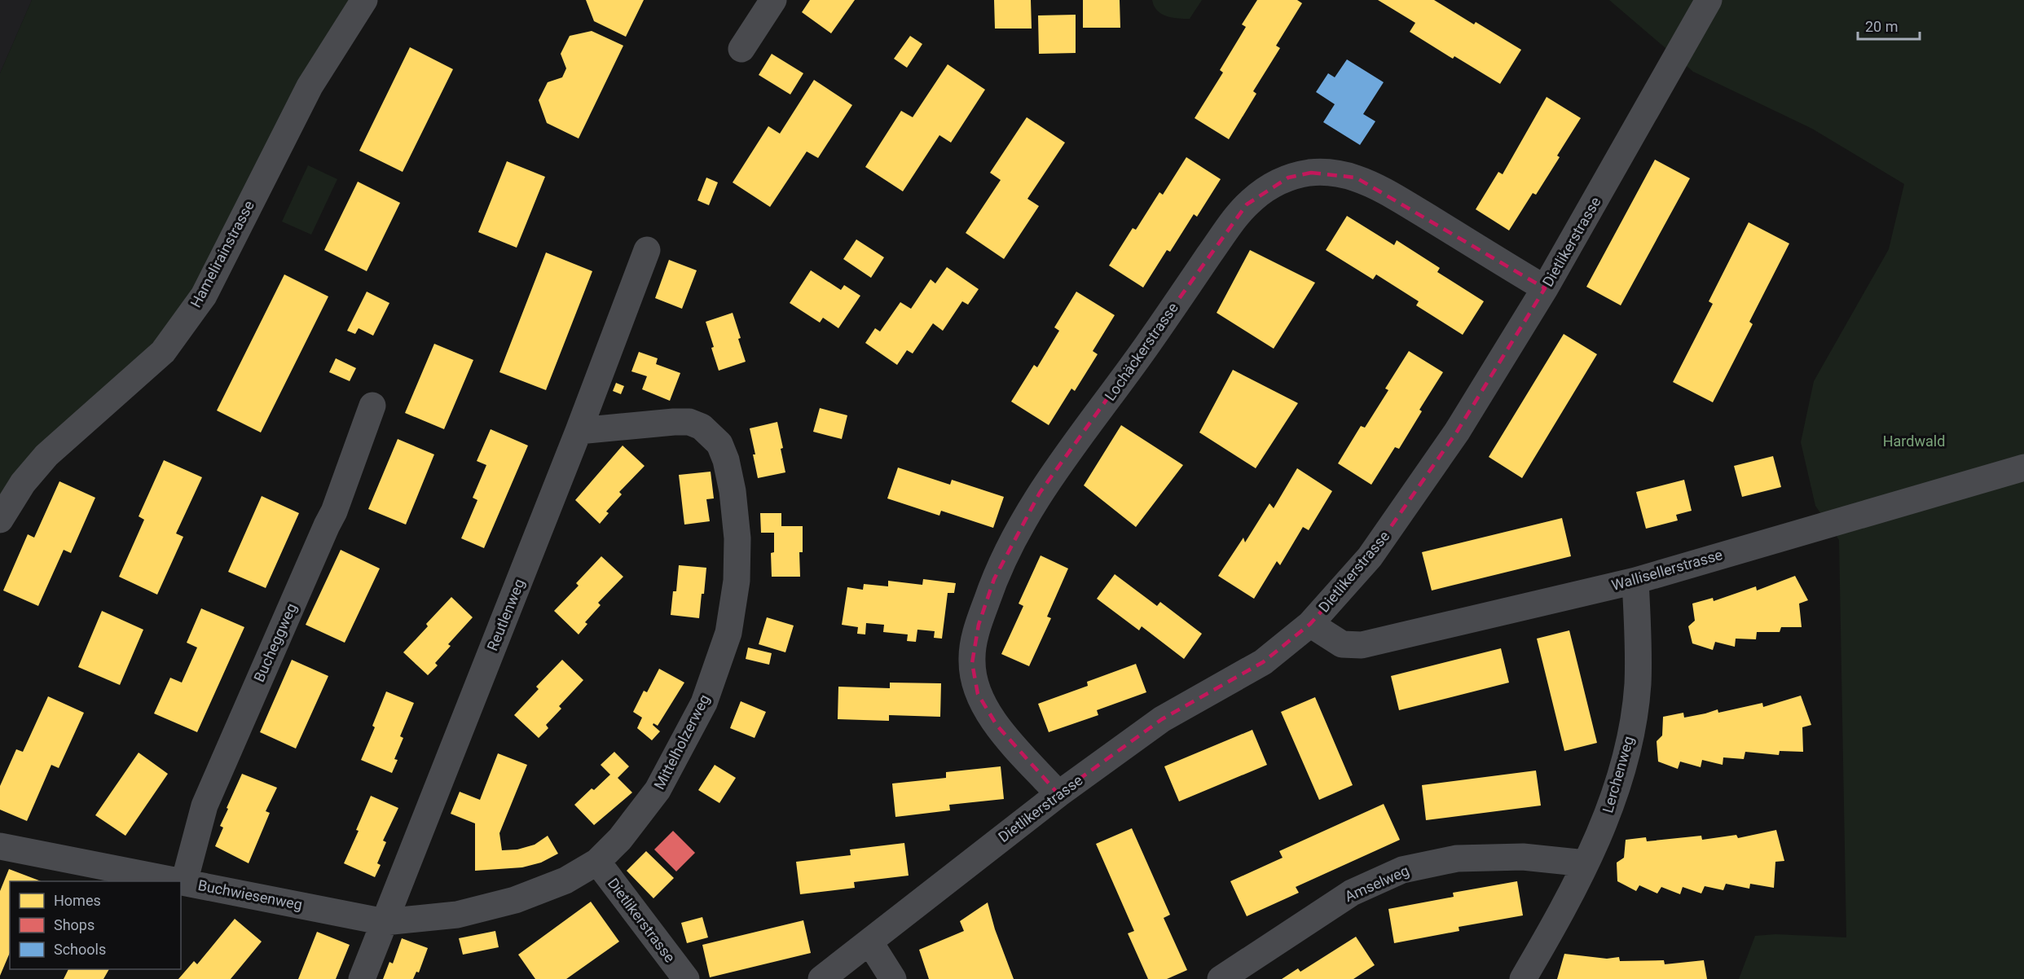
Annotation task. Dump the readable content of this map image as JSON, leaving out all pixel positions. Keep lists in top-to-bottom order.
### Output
{
  "streets": {
    "street": [
      "Dietlikerstrasse",
      "Hamelirainstrasse",
      "Lochäckerstrasse",
      "Wallisellerstrasse",
      "Reutlenweg",
      "Bucheggweg",
      "Mittelholzerweg",
      "Lerchenweg",
      "Amselweg",
      "Buchwiesenweg"
    ]
  },
  "crossings": [
    ["Dietlikerstrasse", "Lochäckerstrasse"],
    ["Dietlikerstrasse", "Wallisellerstrasse"],
    ["Dietlikerstrasse", "Mittelholzerweg"],
    ["Wallisellerstrasse", "Lerchenweg"],
    ["Reutlenweg", "Mittelholzerweg"],
    ["Reutlenweg", "Buchwiesenweg"],
    ["Bucheggweg", "Buchwiesenweg"],
    ["Mittelholzerweg", "Buchwiesenweg"],
    ["Lerchenweg", "Amselweg"]
  ],
  "parks": ["Hardwald"],
  "legend": ["Homes", "Shops", "Schools"],
  "scale_bar": "20 m"
}
